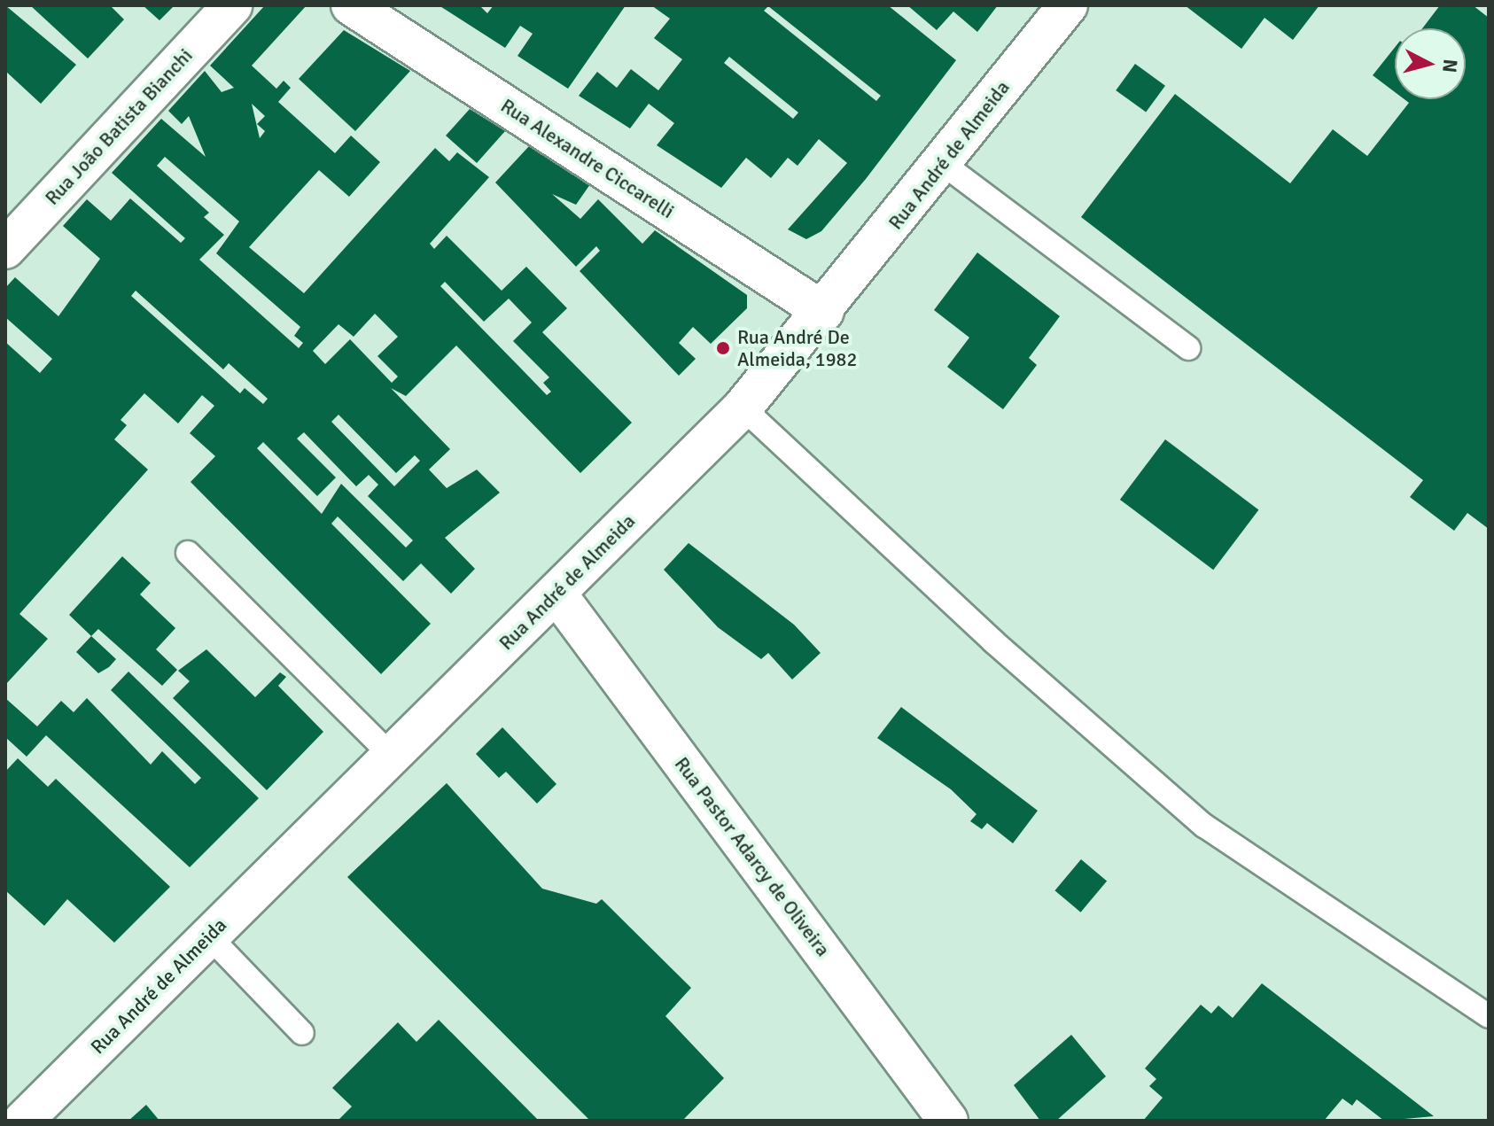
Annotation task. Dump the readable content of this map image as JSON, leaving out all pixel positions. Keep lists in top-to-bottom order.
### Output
{
  "streets": {
    "street": [
      "Rua João Batista Bianchi",
      "Rua André de Almeida",
      "Rua Alexandre Ciccarelli",
      "Rua Pastor Adarcy de Oliveira"
    ]
  },
  "crossings": [
    ["Rua André de Almeida", "Rua Alexandre Ciccarelli"],
    ["Rua André de Almeida", "Rua Pastor Adarcy de Oliveira"]
  ],
  "places": ["Rua André De Almeida, 1982"],
  "north": "right"
}
